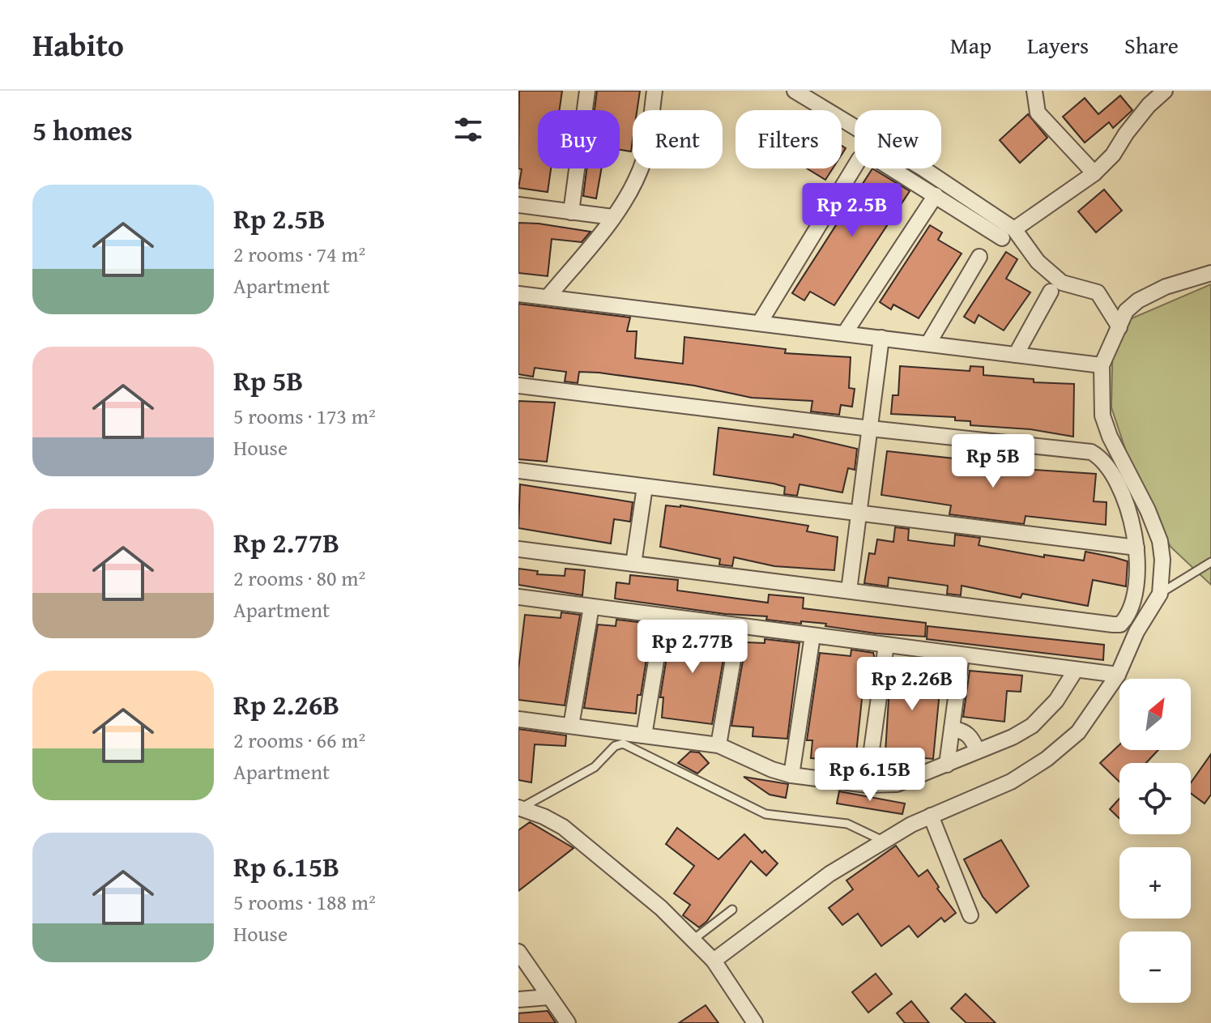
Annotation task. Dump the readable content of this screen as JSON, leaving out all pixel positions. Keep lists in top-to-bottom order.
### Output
{
  "north": "top right",
  "page": {
    "header": "Habito",
    "nav": ["Map", "Layers", "Share"],
    "heading": "5 homes",
    "chip": [
      "Buy",
      "Rent",
      "Filters",
      "New"
    ],
    "list": [
      {
        "name": "Rp 2.5B",
        "note": "2 rooms · 74 m² · Apartment"
      },
      {
        "name": "Rp 5B",
        "note": "5 rooms · 173 m² · House"
      },
      {
        "name": "Rp 2.77B",
        "note": "2 rooms · 80 m² · Apartment"
      },
      {
        "name": "Rp 2.26B",
        "note": "2 rooms · 66 m² · Apartment"
      },
      {
        "name": "Rp 6.15B",
        "note": "5 rooms · 188 m² · House"
      }
    ],
    "price": [
      "Rp 2.5B",
      "Rp 5B",
      "Rp 2.77B",
      "Rp 2.26B",
      "Rp 6.15B"
    ],
    "map_buttons": ["+", "−"]
  }
}
